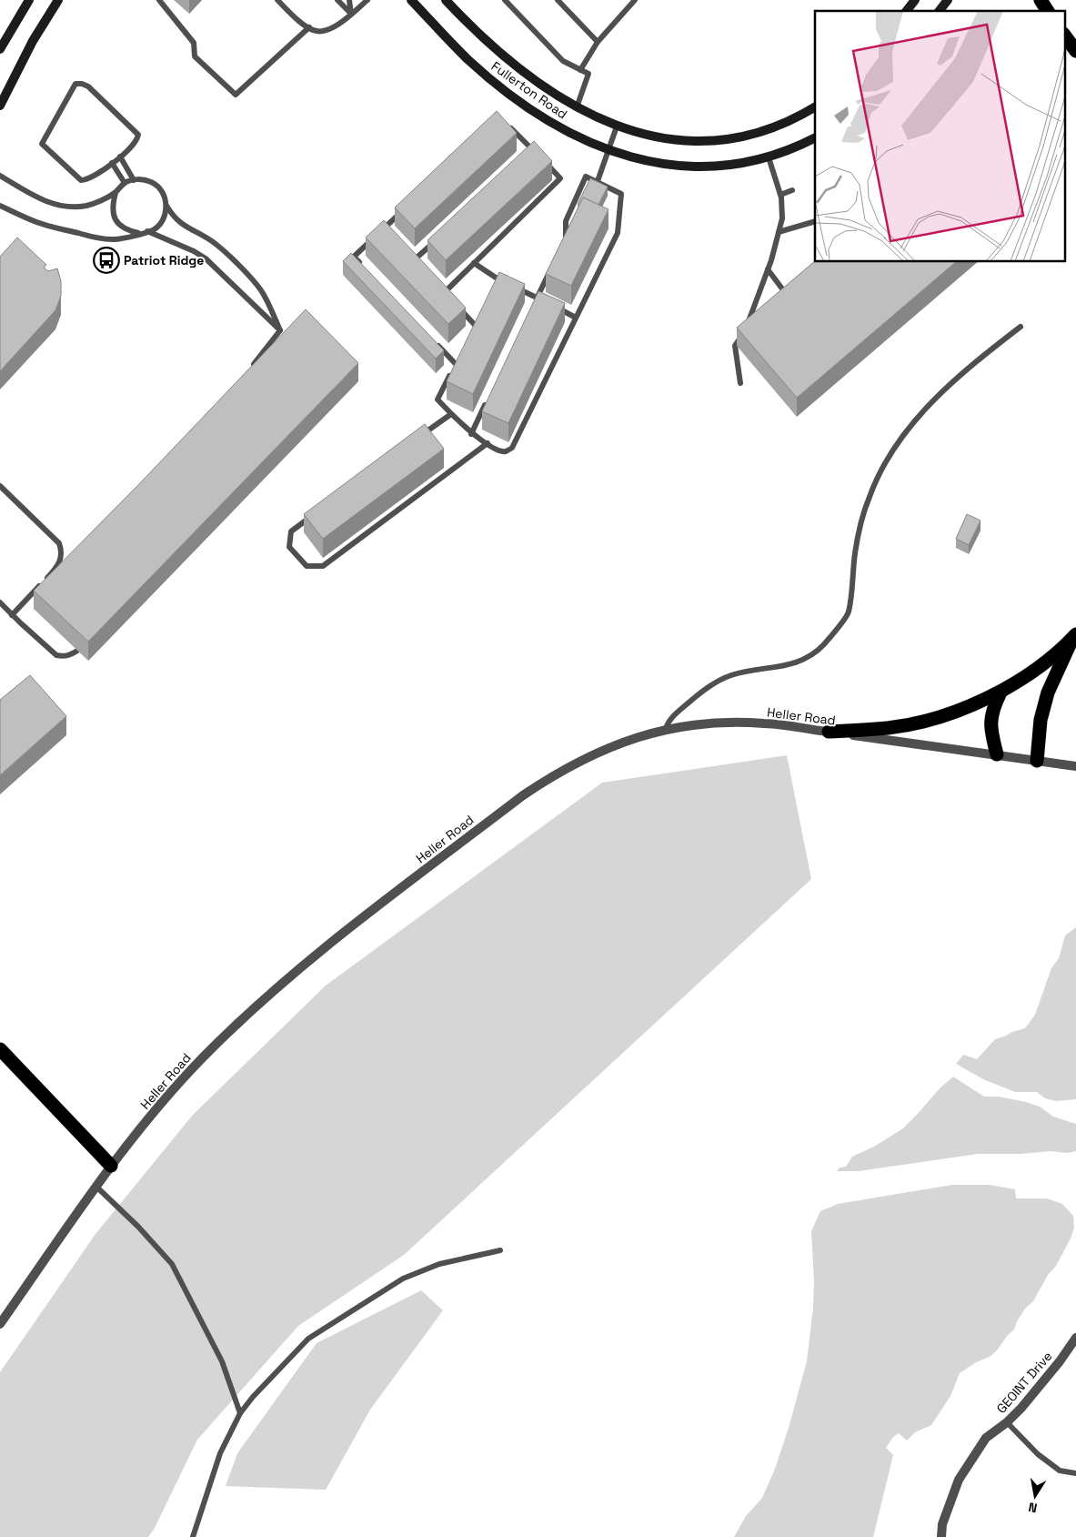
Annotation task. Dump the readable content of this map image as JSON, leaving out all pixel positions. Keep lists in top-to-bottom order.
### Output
{
  "streets": {
    "main road": ["Fullerton Road"],
    "street": ["Heller Road", "GEOINT Drive"]
  },
  "places": {
    "bus stop": ["Patriot Ridge"]
  },
  "north": "bottom"
}
